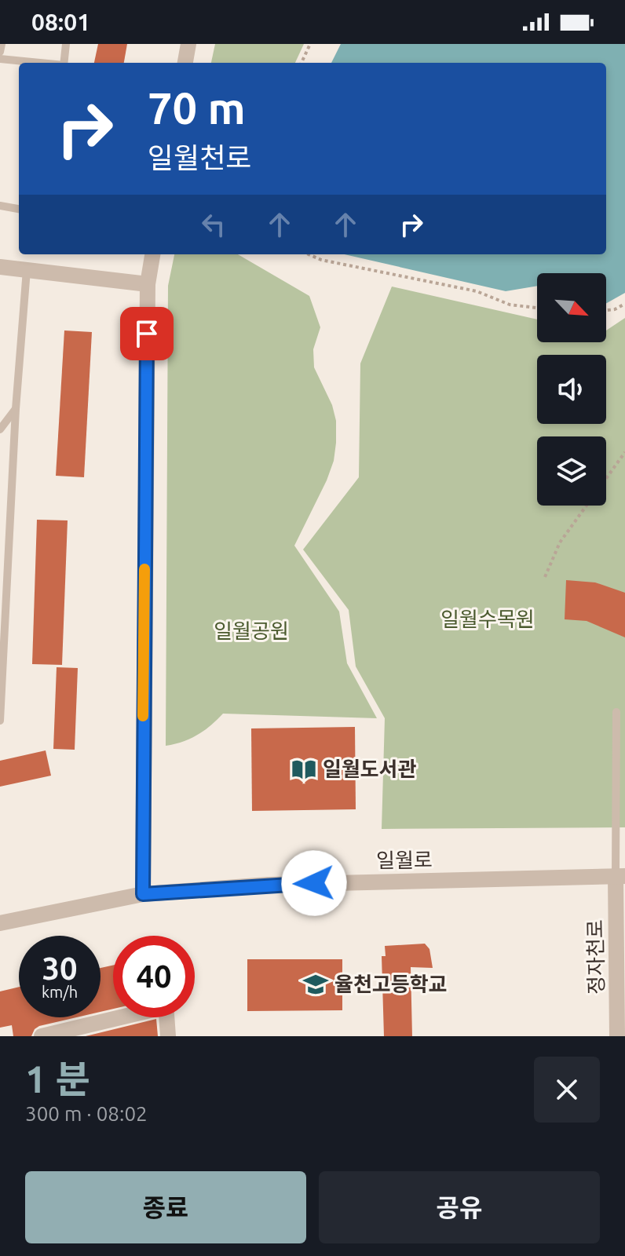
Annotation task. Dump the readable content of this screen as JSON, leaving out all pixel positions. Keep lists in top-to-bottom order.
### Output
{
  "streets": {
    "street": ["일월로", "정자천로"]
  },
  "crossings": [
    ["일월로", "정자천로"]
  ],
  "parks": ["일월수목원", "일월공원"],
  "places": {
    "library": ["일월도서관"],
    "school or university": ["율천고등학교"]
  },
  "north": "bottom right",
  "page": {
    "status": "08:01",
    "turn": ["70 m", "일월천로"],
    "speed": "30 km/h",
    "limit": "40",
    "heading": ["1 분", "300 m · 08:02"],
    "buttons": ["종료", "공유"]
  }
}
